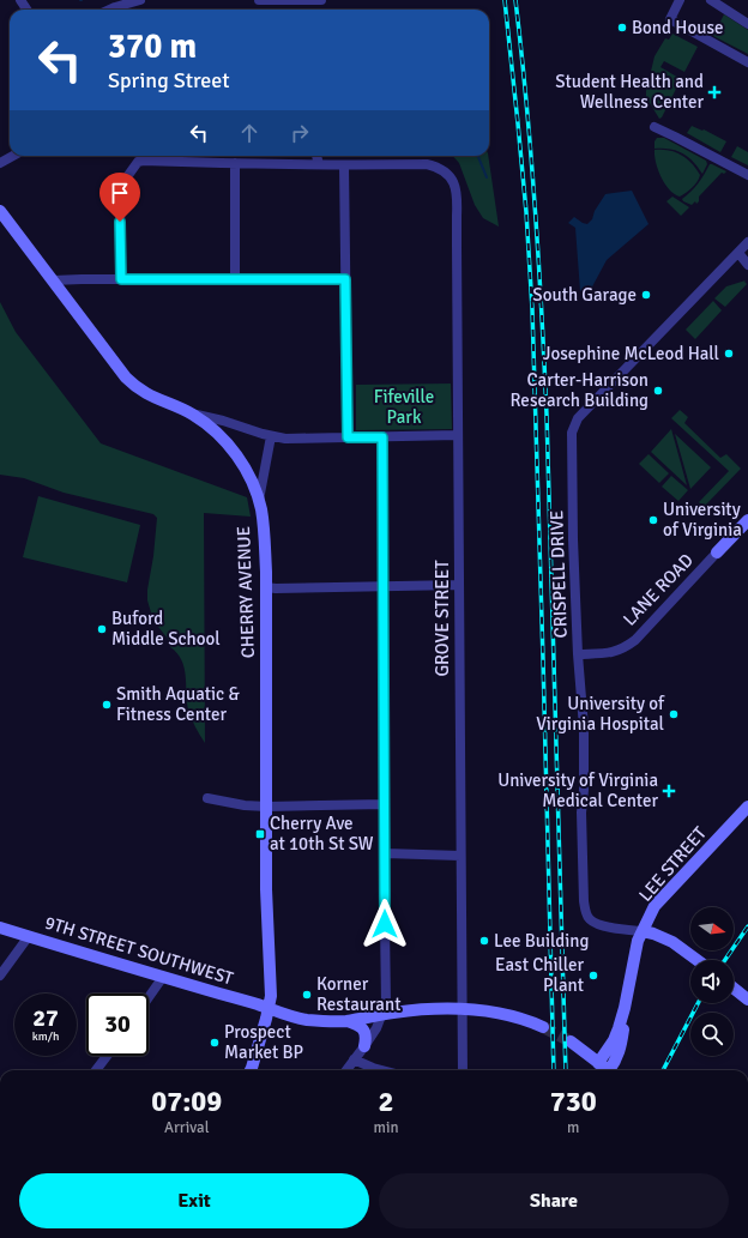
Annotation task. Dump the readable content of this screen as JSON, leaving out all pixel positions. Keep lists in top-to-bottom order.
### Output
{
  "streets": {
    "street": [
      "CRISPELL DRIVE",
      "LANE ROAD",
      "CHERRY AVENUE",
      "GROVE STREET",
      "LEE STREET",
      "9TH STREET SOUTHWEST"
    ]
  },
  "crossings": [
    ["CRISPELL DRIVE", "LANE ROAD"],
    ["CRISPELL DRIVE", "LEE STREET"],
    ["CHERRY AVENUE", "9TH STREET SOUTHWEST"],
    ["GROVE STREET", "9TH STREET SOUTHWEST"]
  ],
  "parks": ["Fifeville Park"],
  "places": {
    "other": [
      "Bond House",
      "South Garage",
      "Josephine McLeod Hall",
      "Carter-Harrison Research Building",
      "University of Virginia",
      "Buford Middle School",
      "Smith Aquatic & Fitness Center",
      "University of Virginia Hospital",
      "Lee Building",
      "East Chiller Plant",
      "Korner Restaurant",
      "Prospect Market BP"
    ],
    "health": ["Student Health and Wellness Center", "University of Virginia Medical Center"],
    "transit": ["Cherry Ave at 10th St SW"]
  },
  "north": "right",
  "page": {
    "turn": ["370 m", "Spring Street"],
    "speed": "27 km/h",
    "limit": "30",
    "eta": [
      "07:09",
      "Arrival",
      "2",
      "min",
      "730",
      "m"
    ],
    "buttons": ["Exit", "Share"]
  }
}
